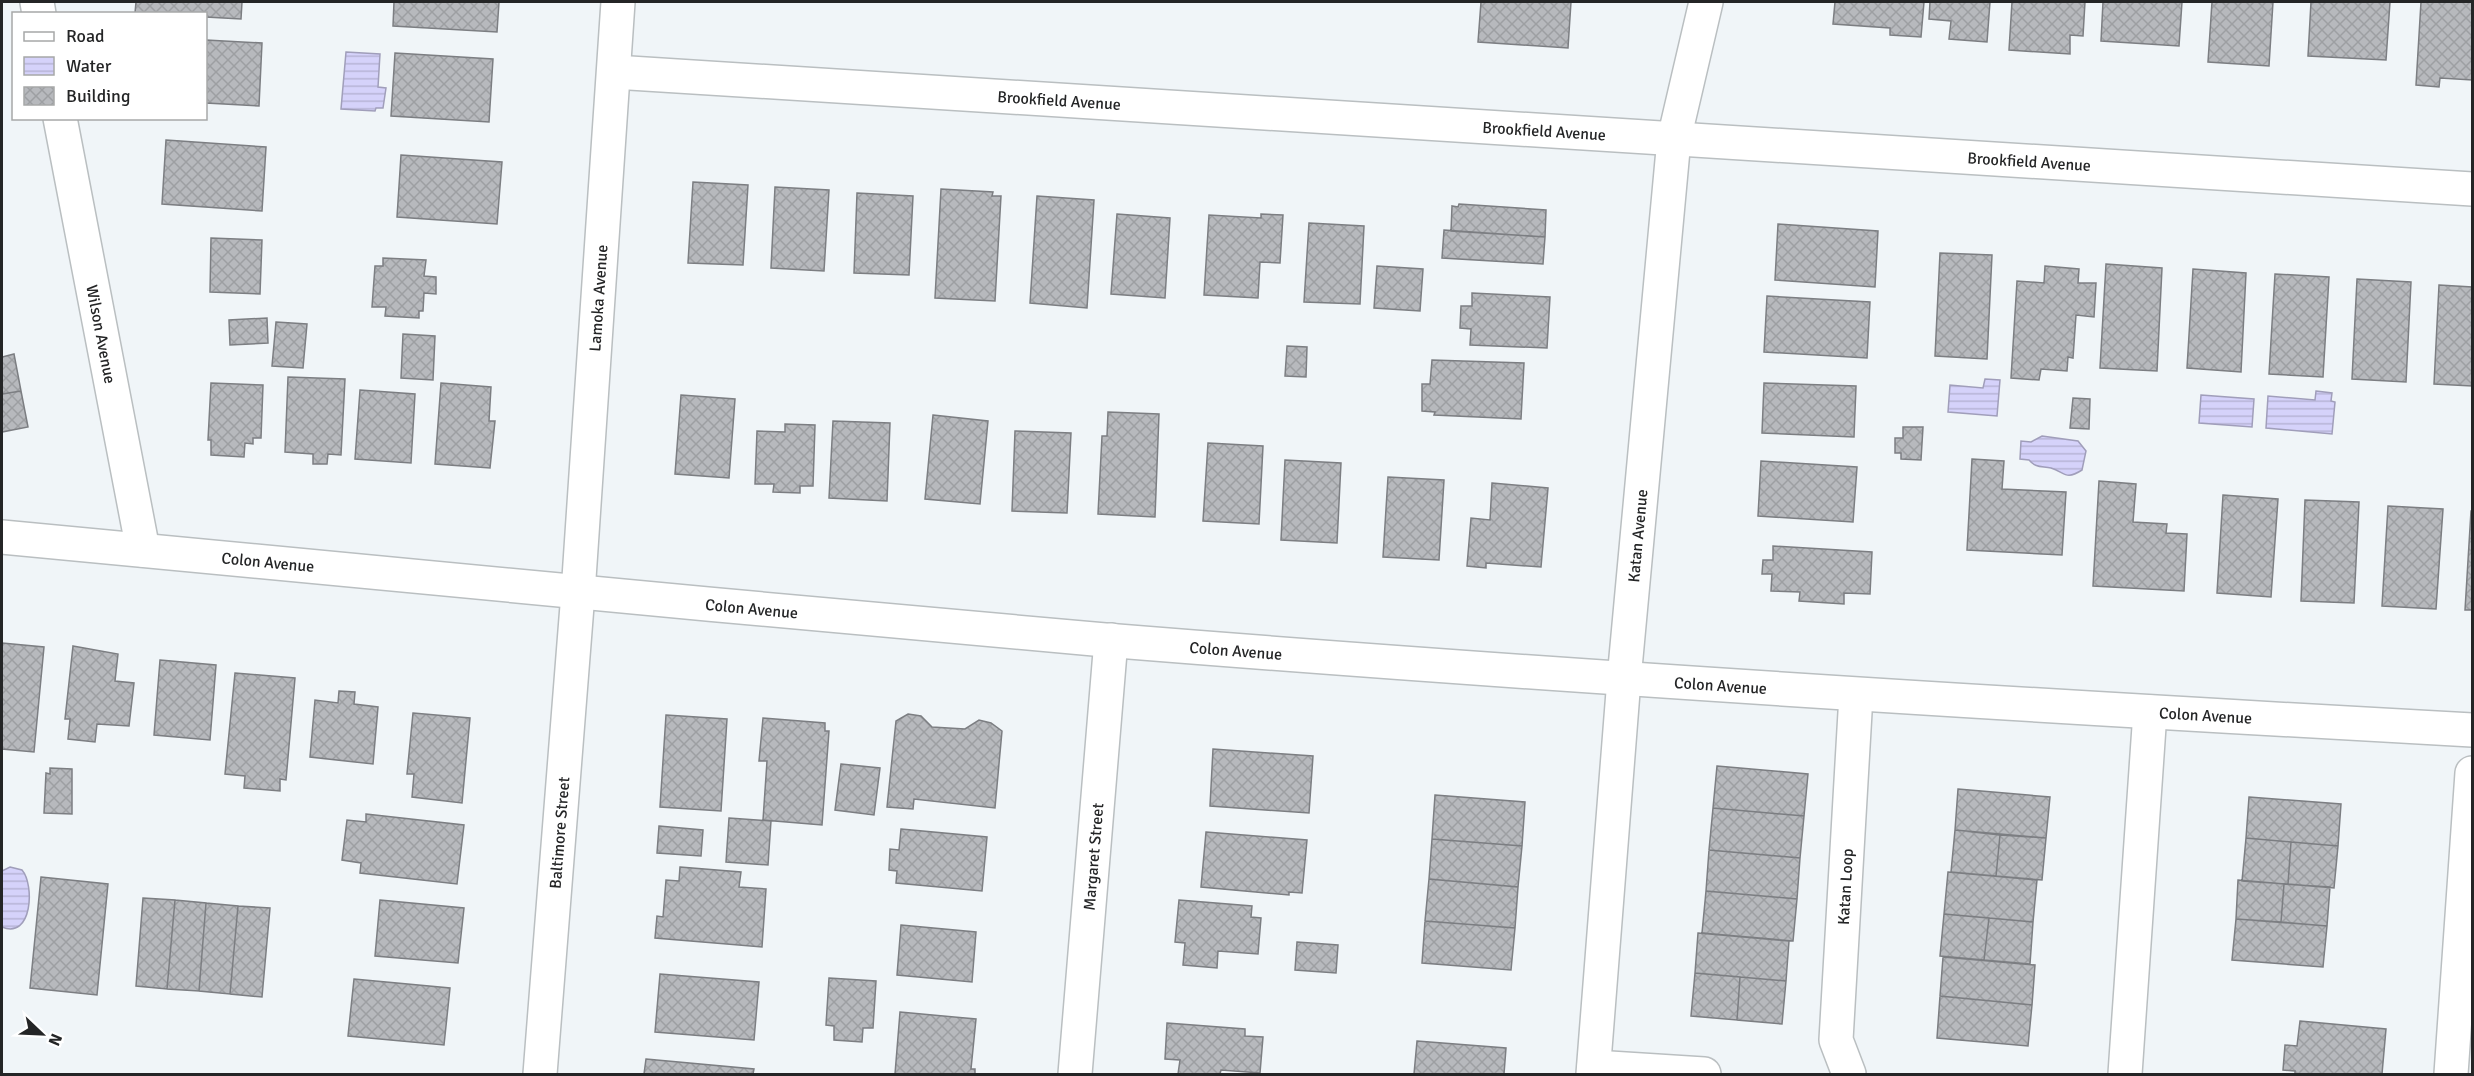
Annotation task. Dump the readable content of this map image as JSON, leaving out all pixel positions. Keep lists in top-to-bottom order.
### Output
{
  "streets": {
    "street": [
      "Brookfield Avenue",
      "Lamoka Avenue",
      "Wilson Avenue",
      "Katan Avenue",
      "Colon Avenue",
      "Baltimore Street",
      "Margaret Street",
      "Katan Loop"
    ]
  },
  "crossings": [
    ["Brookfield Avenue", "Lamoka Avenue"],
    ["Brookfield Avenue", "Katan Avenue"],
    ["Lamoka Avenue", "Colon Avenue"],
    ["Lamoka Avenue", "Baltimore Street"],
    ["Wilson Avenue", "Colon Avenue"],
    ["Katan Avenue", "Colon Avenue"],
    ["Colon Avenue", "Baltimore Street"],
    ["Colon Avenue", "Margaret Street"],
    ["Colon Avenue", "Katan Loop"]
  ],
  "legend": ["Road", "Water", "Building"],
  "north": "bottom right"
}
